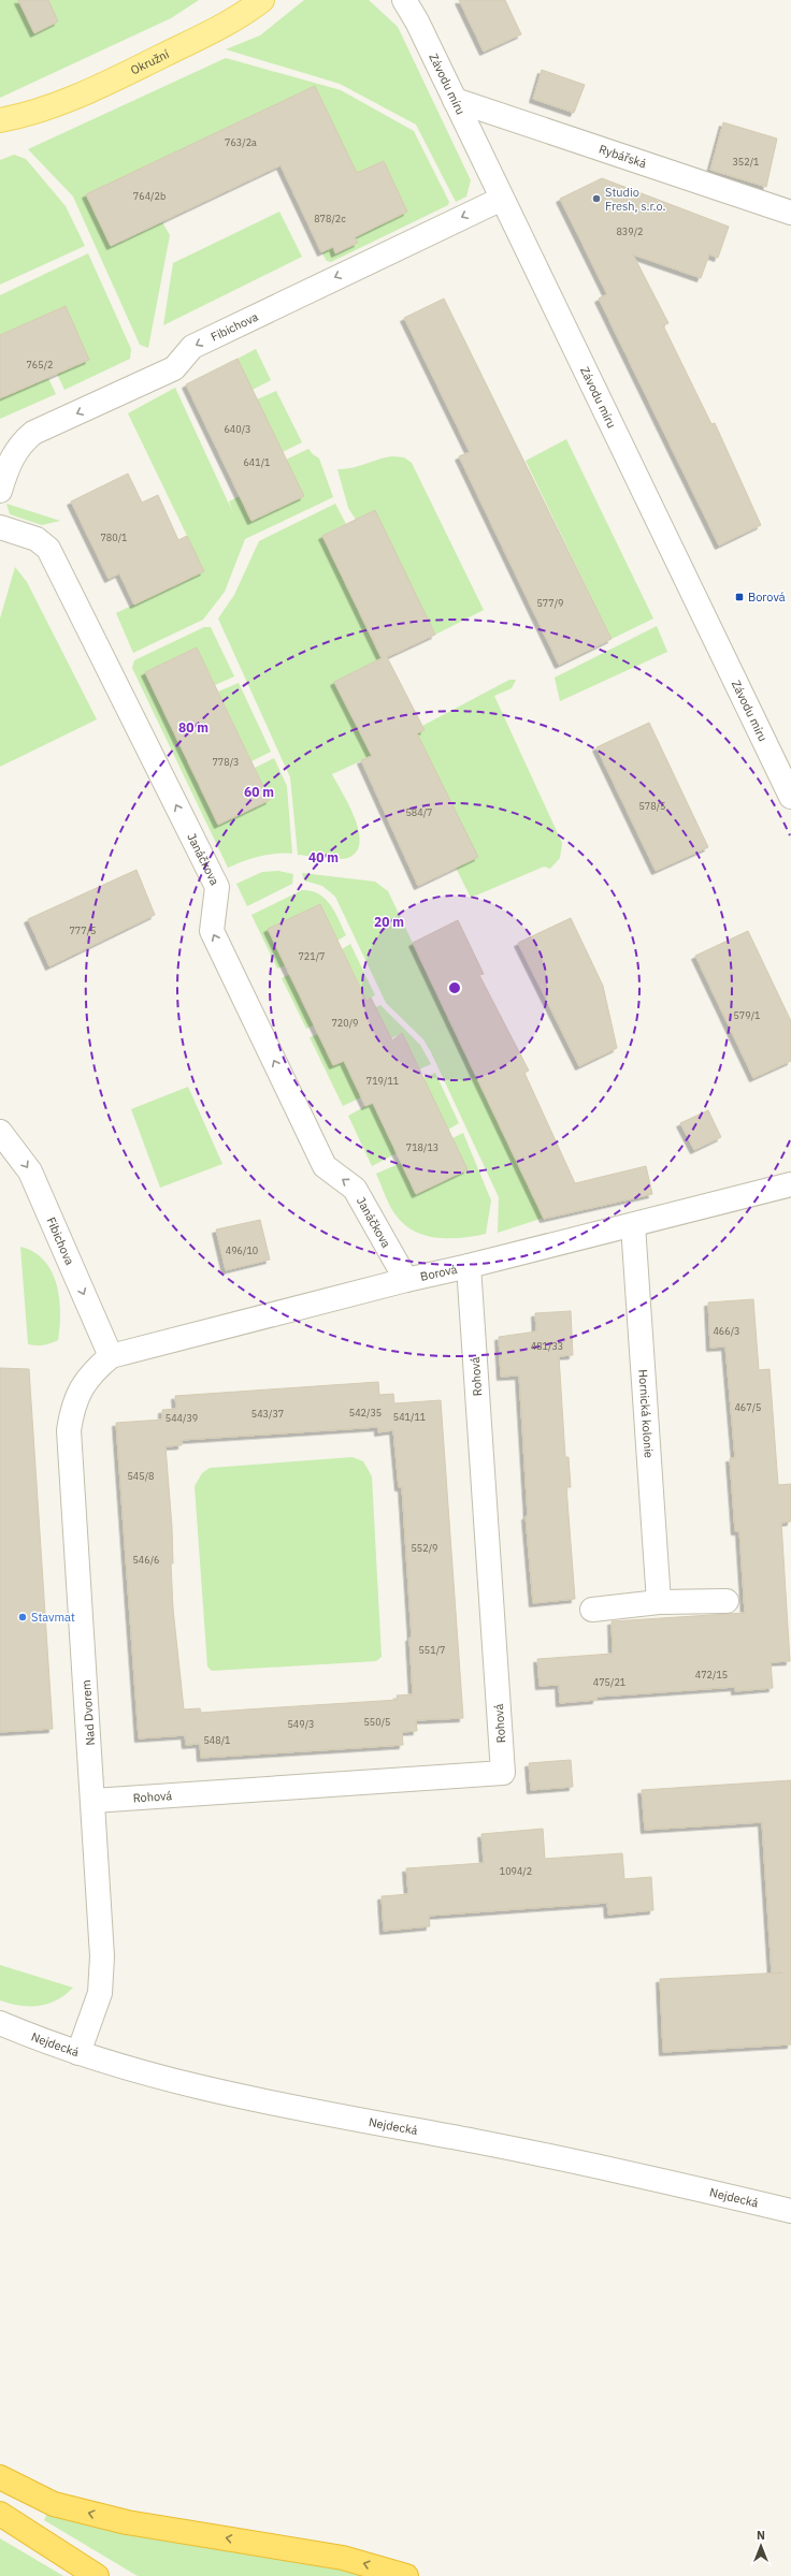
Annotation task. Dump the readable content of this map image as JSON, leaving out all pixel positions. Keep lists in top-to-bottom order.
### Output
{
  "streets": {
    "main road": ["Okružní"],
    "street": [
      "Závodu míru",
      "Rybářská",
      "Fibichova",
      "Janáčkova",
      "Borová",
      "Rohová",
      "Hornická kolonie",
      "Nad Dvorem",
      "Nejdecká"
    ]
  },
  "crossings": [
    ["Závodu míru", "Rybářská"],
    ["Závodu míru", "Fibichova"],
    ["Fibichova", "Borová"],
    ["Janáčkova", "Borová"],
    ["Borová", "Rohová"],
    ["Borová", "Hornická kolonie"],
    ["Borová", "Nad Dvorem"],
    ["Rohová", "Nad Dvorem"],
    ["Nad Dvorem", "Nejdecká"]
  ],
  "one_way": ["Janáčkova"],
  "places": {
    "other": ["Studio Fresh, s.r.o.", "Stavmat"],
    "transit": ["Borová"]
  },
  "house_numbers": [
    "763/2a",
    "352/1",
    "764/2b",
    "878/2c",
    "839/2",
    "765/2",
    "640/3",
    "641/1",
    "780/1",
    "577/9",
    "778/3",
    "578/5",
    "584/7",
    "777/5",
    "721/7",
    "579/1",
    "720/9",
    "719/11",
    "718/13",
    "496/10",
    "466/3",
    "481/33",
    "467/5",
    "542/35",
    "543/37",
    "541/11",
    "544/39",
    "545/8",
    "552/9",
    "546/6",
    "551/7",
    "472/15",
    "475/21",
    "550/5",
    "549/3",
    "548/1",
    "1094/2"
  ],
  "north": "top",
  "rings": [
    "80 m",
    "60 m",
    "40 m",
    "20 m"
  ]
}
